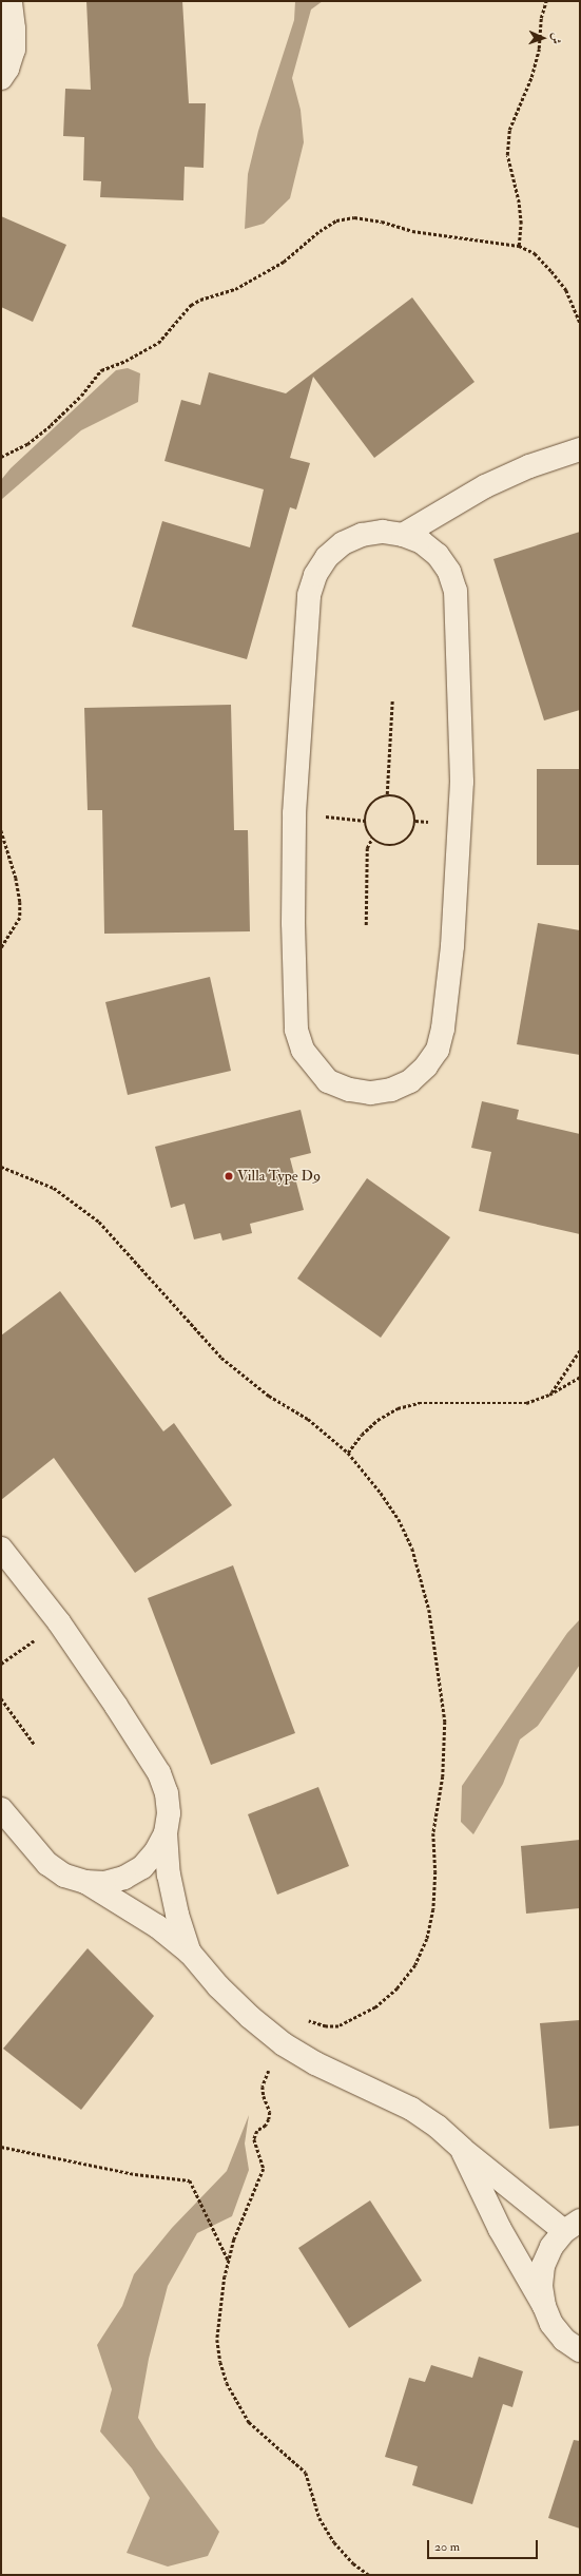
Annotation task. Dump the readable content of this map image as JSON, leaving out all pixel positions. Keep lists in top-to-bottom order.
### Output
{
  "places": ["Villa Type D9"],
  "scale_bar": "20 m",
  "north": "right"
}
